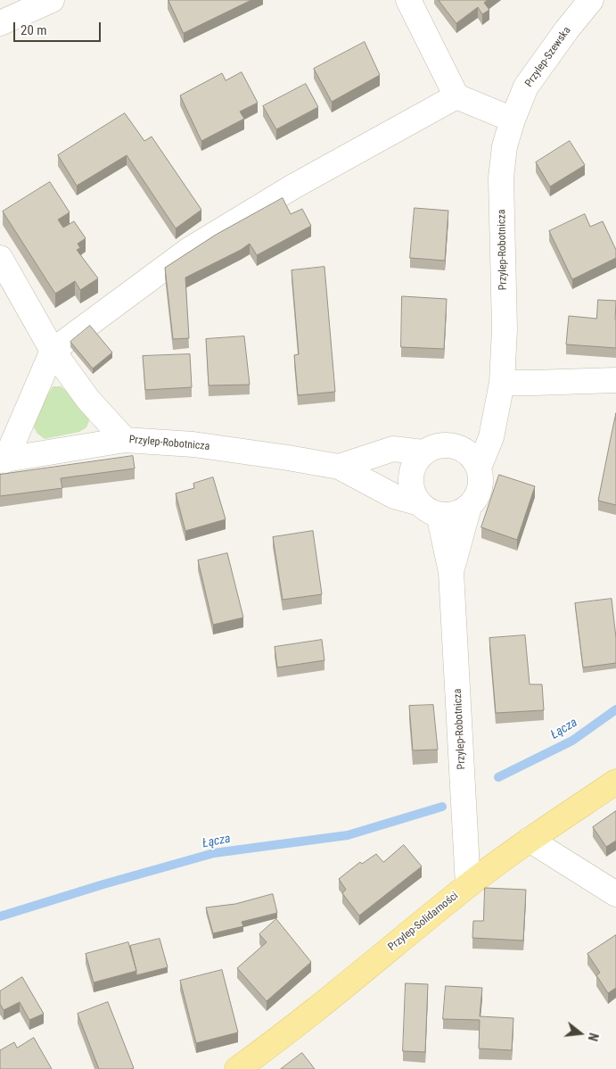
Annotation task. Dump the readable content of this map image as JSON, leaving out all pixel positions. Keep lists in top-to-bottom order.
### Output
{
  "streets": {
    "main road": ["Przylep-Solidarności"],
    "street": ["Przylep-Szewska", "Przylep-Robotnicza"]
  },
  "crossings": [
    ["Przylep-Szewska", "Przylep-Robotnicza"],
    ["Przylep-Robotnicza", "Przylep-Solidarności"]
  ],
  "water": ["Łącza"],
  "scale_bar": "20 m",
  "north": "right"
}
